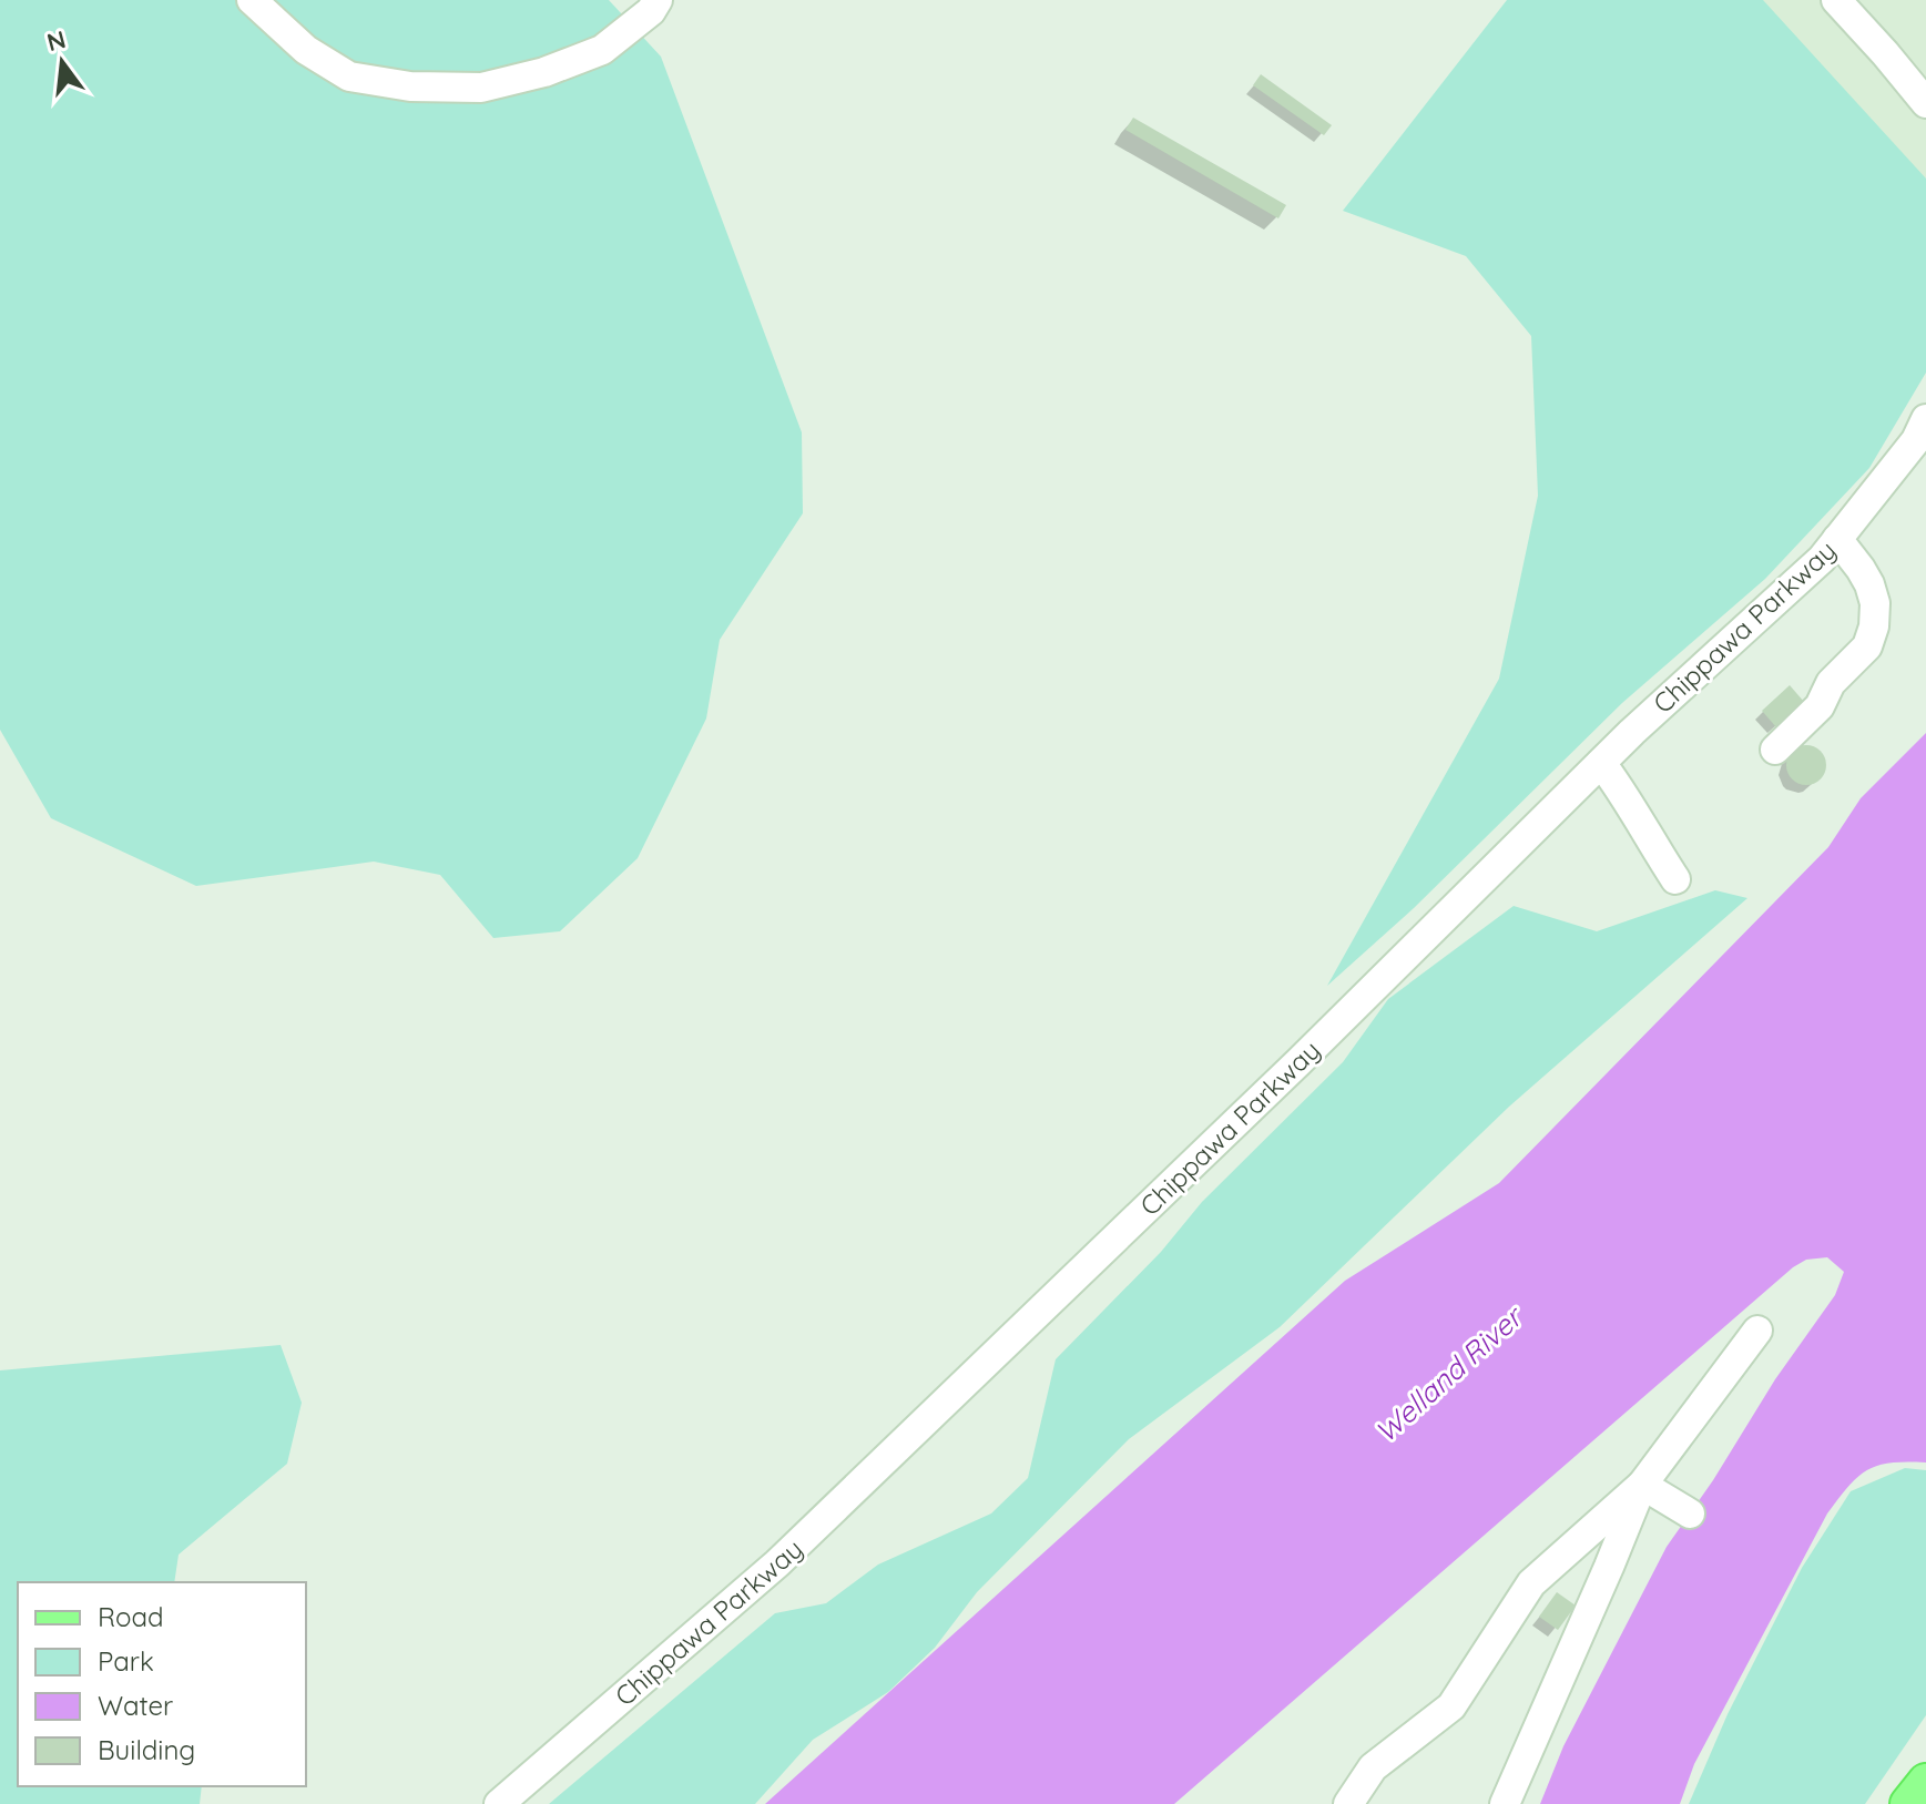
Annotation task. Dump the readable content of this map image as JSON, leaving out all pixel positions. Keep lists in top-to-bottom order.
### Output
{
  "streets": {
    "street": ["Chippawa Parkway"]
  },
  "water": ["Welland River"],
  "legend": [
    "Road",
    "Park",
    "Water",
    "Building"
  ],
  "north": "top"
}
